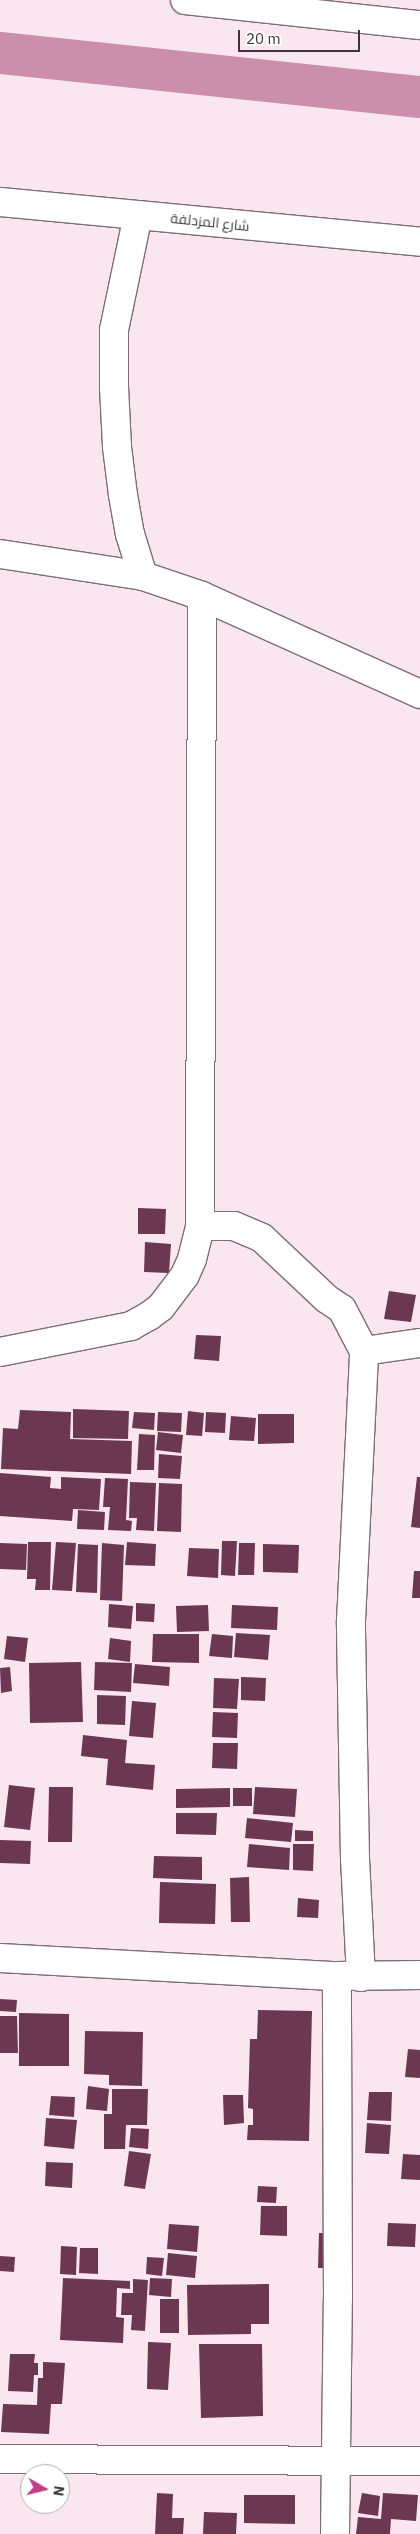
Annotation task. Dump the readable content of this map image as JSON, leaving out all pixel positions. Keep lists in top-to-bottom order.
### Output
{
  "streets": {
    "street": ["شارع المزدلفة"]
  },
  "scale_bar": "20 m",
  "north": "right"
}
